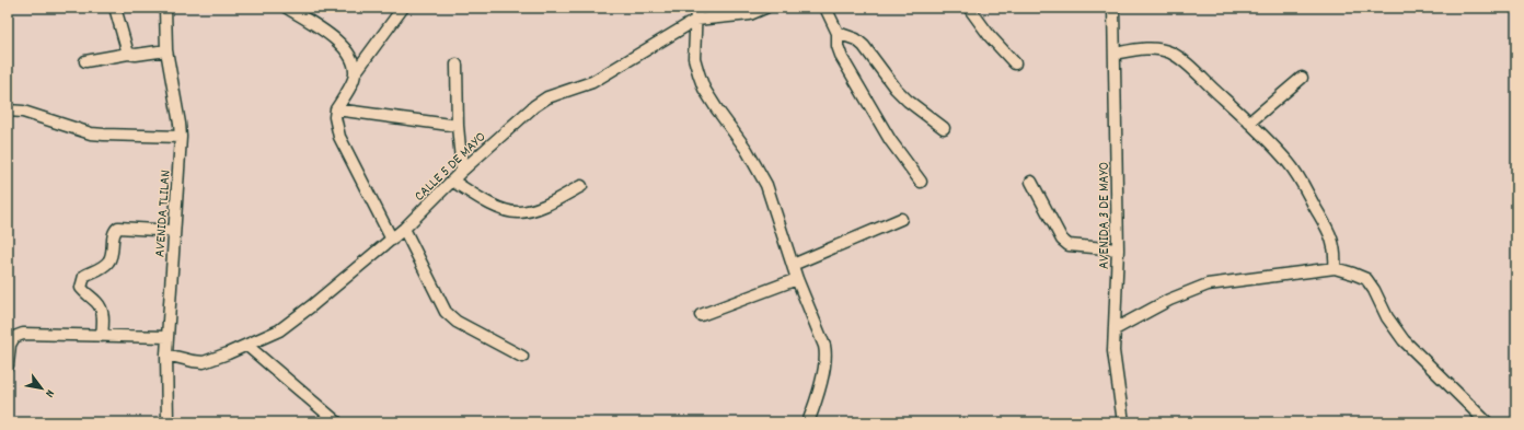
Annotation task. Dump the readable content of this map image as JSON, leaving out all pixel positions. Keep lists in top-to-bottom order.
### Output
{
  "streets": {
    "street": ["CALLE 5 DE MAYO", "AVENIDA TLILAN", "AVENIDA 3 DE MAYO"]
  },
  "crossings": [
    ["CALLE 5 DE MAYO", "AVENIDA TLILAN"]
  ],
  "north": "bottom right"
}
